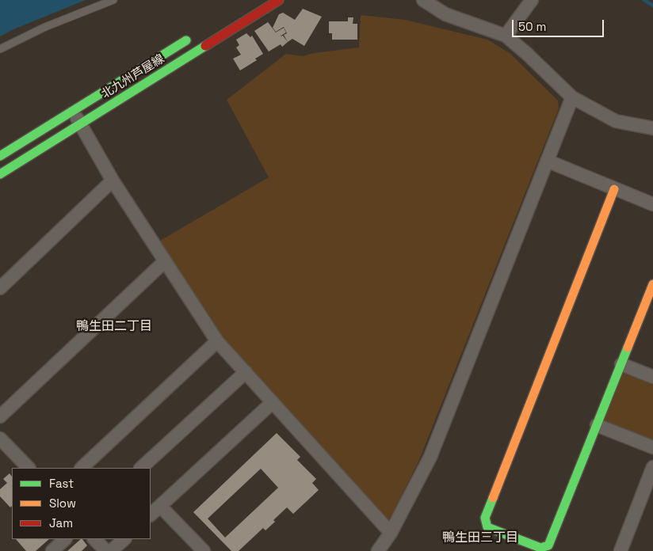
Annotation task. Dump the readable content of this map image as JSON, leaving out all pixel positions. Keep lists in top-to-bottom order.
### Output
{
  "streets": {
    "street": ["北九州芦屋線"]
  },
  "districts": ["鴨生田二丁目", "鴨生田三丁目"],
  "legend": ["Fast", "Slow", "Jam"],
  "scale_bar": "50 m"
}
